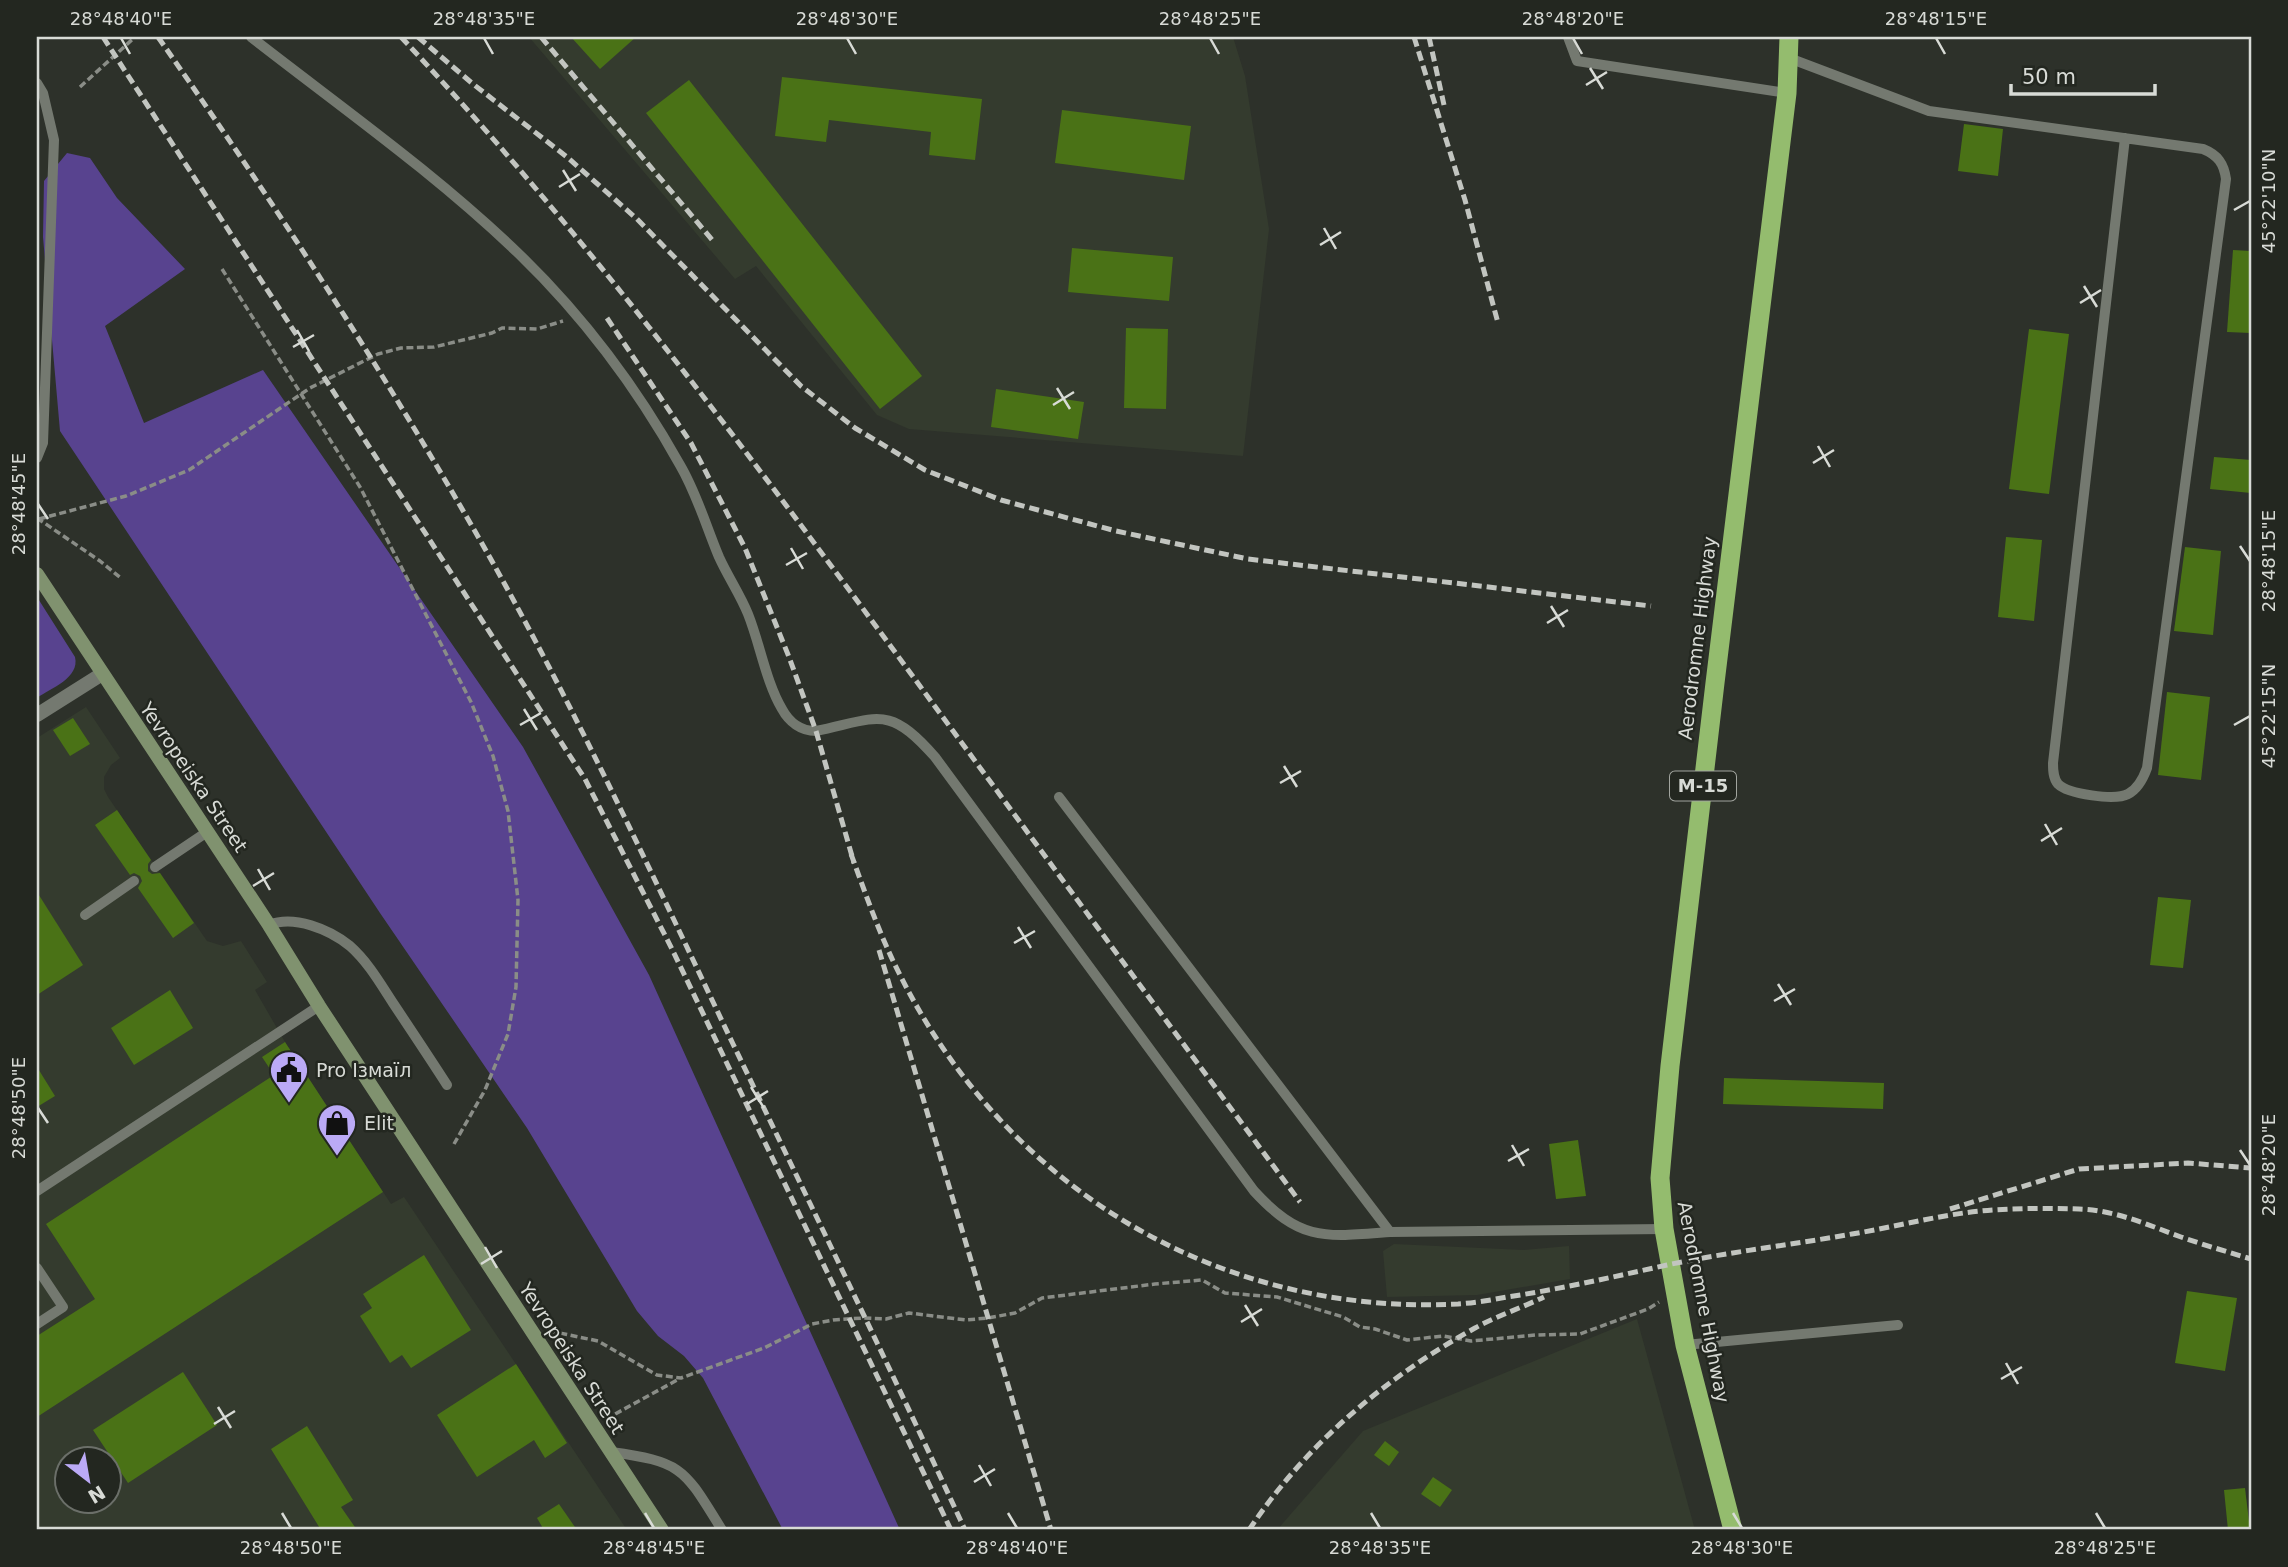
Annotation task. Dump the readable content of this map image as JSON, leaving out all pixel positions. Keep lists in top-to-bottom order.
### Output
{
  "streets": {
    "highway": ["Aerodromne Highway", "М-15"],
    "main road": ["Yevropeiska Street"]
  },
  "places": {
    "public building": ["Pro Ізмаїл"],
    "shop": ["Elit"]
  },
  "scale_bar": "50 m",
  "north": "bottom right",
  "coordinates": [
    "28°48'40\"E",
    "28°48'35\"E",
    "28°48'30\"E",
    "28°48'25\"E",
    "28°48'20\"E",
    "28°48'15\"E",
    "45°22'10\"N",
    "28°48'45\"E",
    "45°22'15\"N",
    "28°48'50\"E"
  ]
}
